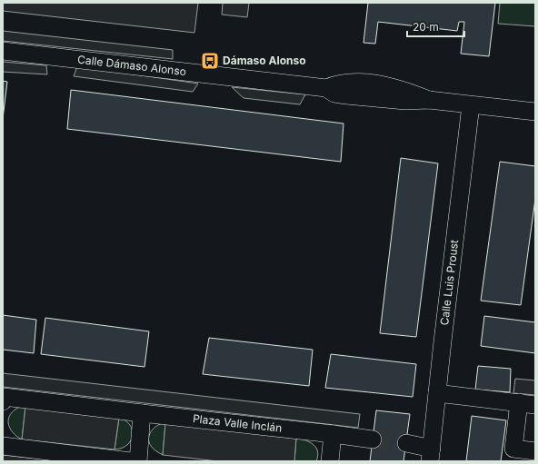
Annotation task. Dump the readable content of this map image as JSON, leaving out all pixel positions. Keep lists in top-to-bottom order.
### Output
{
  "streets": {
    "street": ["Calle Dámaso Alonso", "Calle Luis Proust", "Plaza Valle Inclán"]
  },
  "crossings": [
    ["Calle Dámaso Alonso", "Calle Luis Proust"]
  ],
  "places": {
    "bus stop": ["Dámaso Alonso"]
  },
  "scale_bar": "20 m"
}
